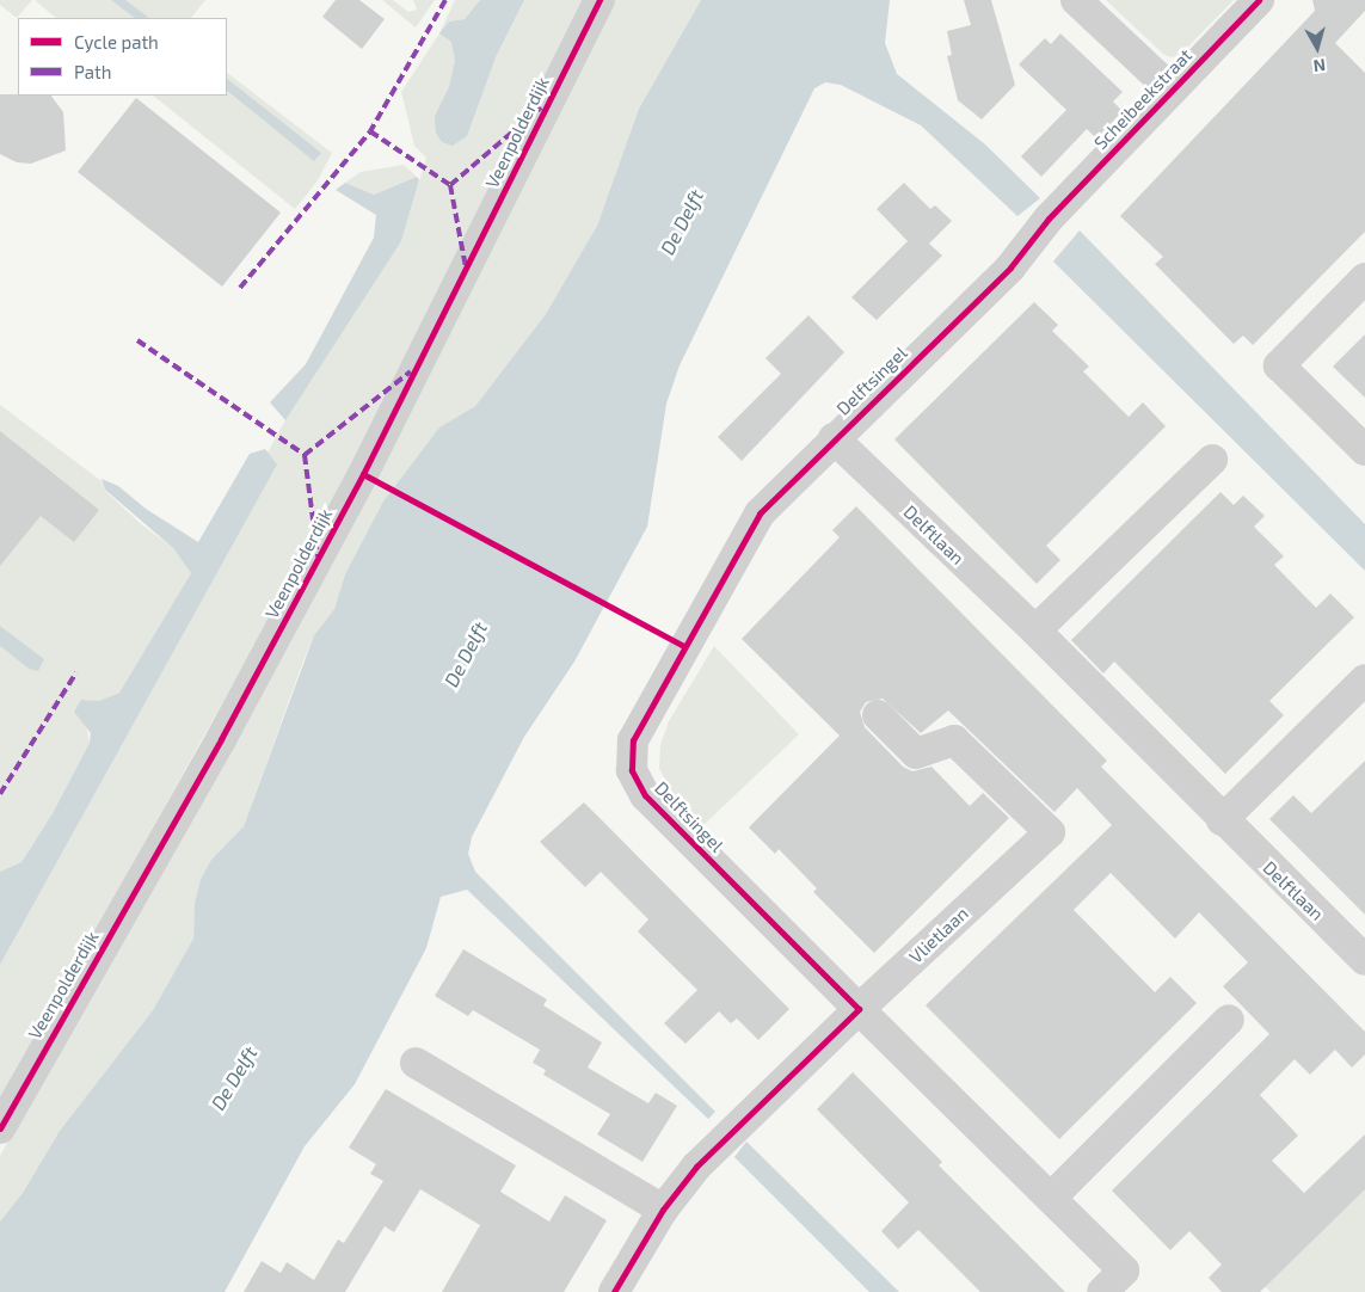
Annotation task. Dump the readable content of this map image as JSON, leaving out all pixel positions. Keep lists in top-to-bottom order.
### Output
{
  "streets": {
    "street": [
      "Scheibeekstraat",
      "Veenpolderdijk",
      "Delftsingel",
      "Delftlaan",
      "Vlietlaan"
    ]
  },
  "crossings": [
    ["Scheibeekstraat", "Delftsingel"],
    ["Delftsingel", "Delftlaan"],
    ["Delftsingel", "Vlietlaan"]
  ],
  "water": ["De Delft"],
  "legend": ["Cycle path", "Path"],
  "north": "bottom"
}
